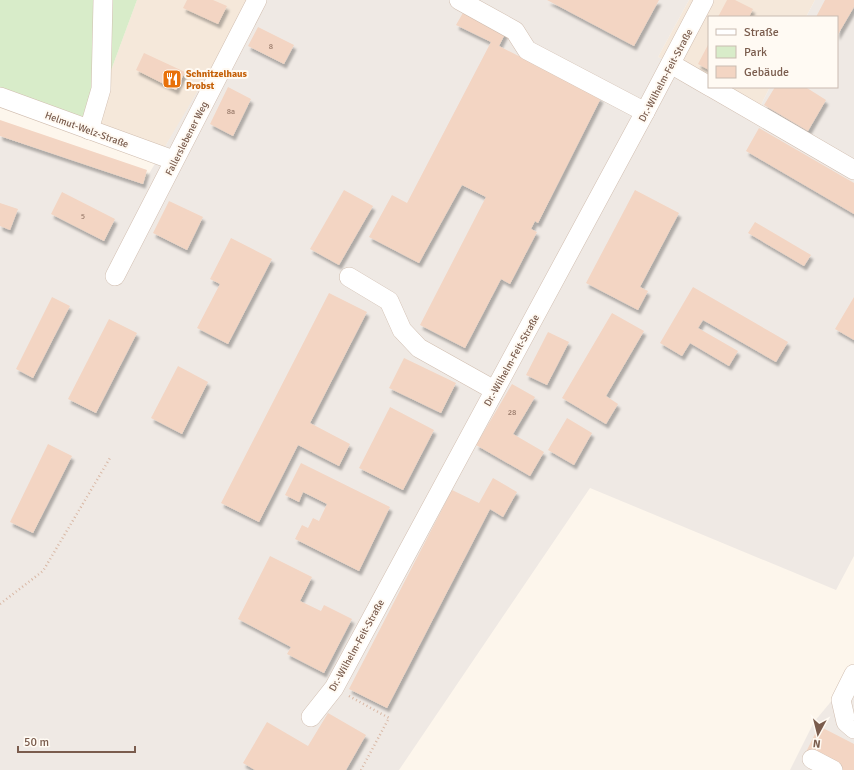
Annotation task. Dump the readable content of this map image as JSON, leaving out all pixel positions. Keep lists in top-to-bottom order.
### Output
{
  "streets": {
    "street": ["Dr.-Wilhelm-Feit-Straße", "Helmut-Welz-Straße", "Fallerslebener Weg"]
  },
  "crossings": [
    ["Helmut-Welz-Straße", "Fallerslebener Weg"]
  ],
  "places": {
    "restaurant": ["Schnitzelhaus Probst"]
  },
  "house_numbers": [
    "8",
    "8a",
    "5",
    "28"
  ],
  "legend": ["Straße", "Park", "Gebäude"],
  "scale_bar": "50 m",
  "north": "bottom"
}
